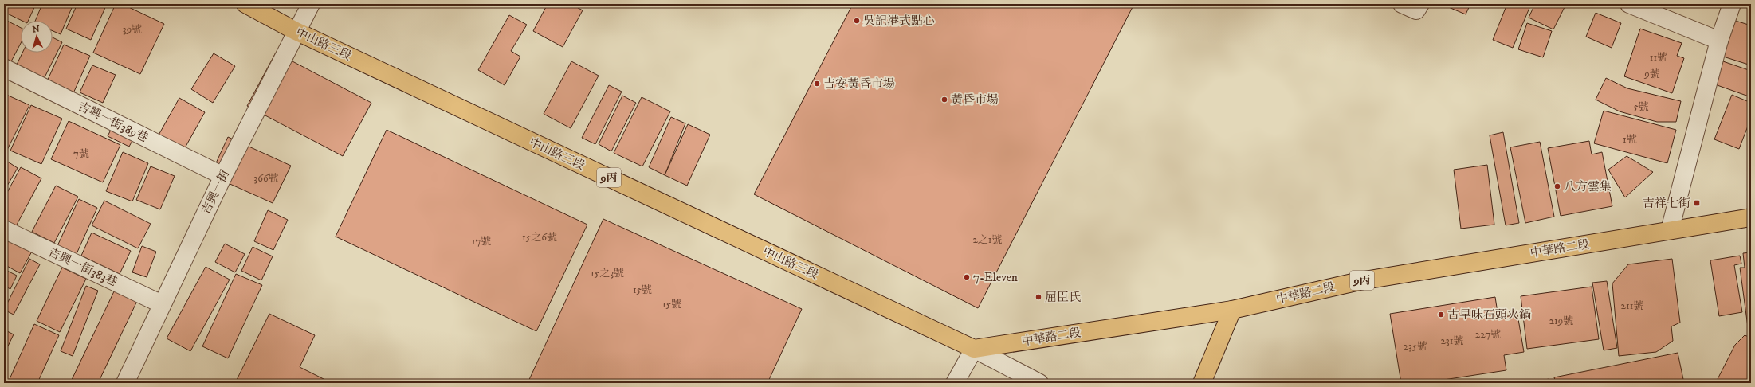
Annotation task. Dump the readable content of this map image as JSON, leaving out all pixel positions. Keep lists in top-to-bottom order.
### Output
{
  "streets": {
    "main road": ["中山路三段", "9丙", "中華路二段"],
    "street": ["吉興一街389巷", "吉興一街", "吉興一街383巷"]
  },
  "crossings": [
    ["中山路三段", "吉興一街"],
    ["中山路三段", "中華路二段"],
    ["吉興一街389巷", "吉興一街"],
    ["吉興一街", "吉興一街383巷"]
  ],
  "places": {
    "other": [
      "吳記港式點心",
      "吉安黃昏市場",
      "黃昏市場",
      "八方雲集",
      "7-Eleven",
      "屈臣氏",
      "古早味石頭火鍋"
    ],
    "transit": ["吉祥七街"]
  },
  "house_numbers": [
    "39號",
    "11號",
    "9號",
    "5號",
    "1號",
    "7號",
    "366號",
    "15之6號",
    "2之1號",
    "17號",
    "15之3號",
    "15號",
    "15號",
    "211號",
    "219號",
    "227號",
    "231號",
    "235號"
  ],
  "north": "top"
}
